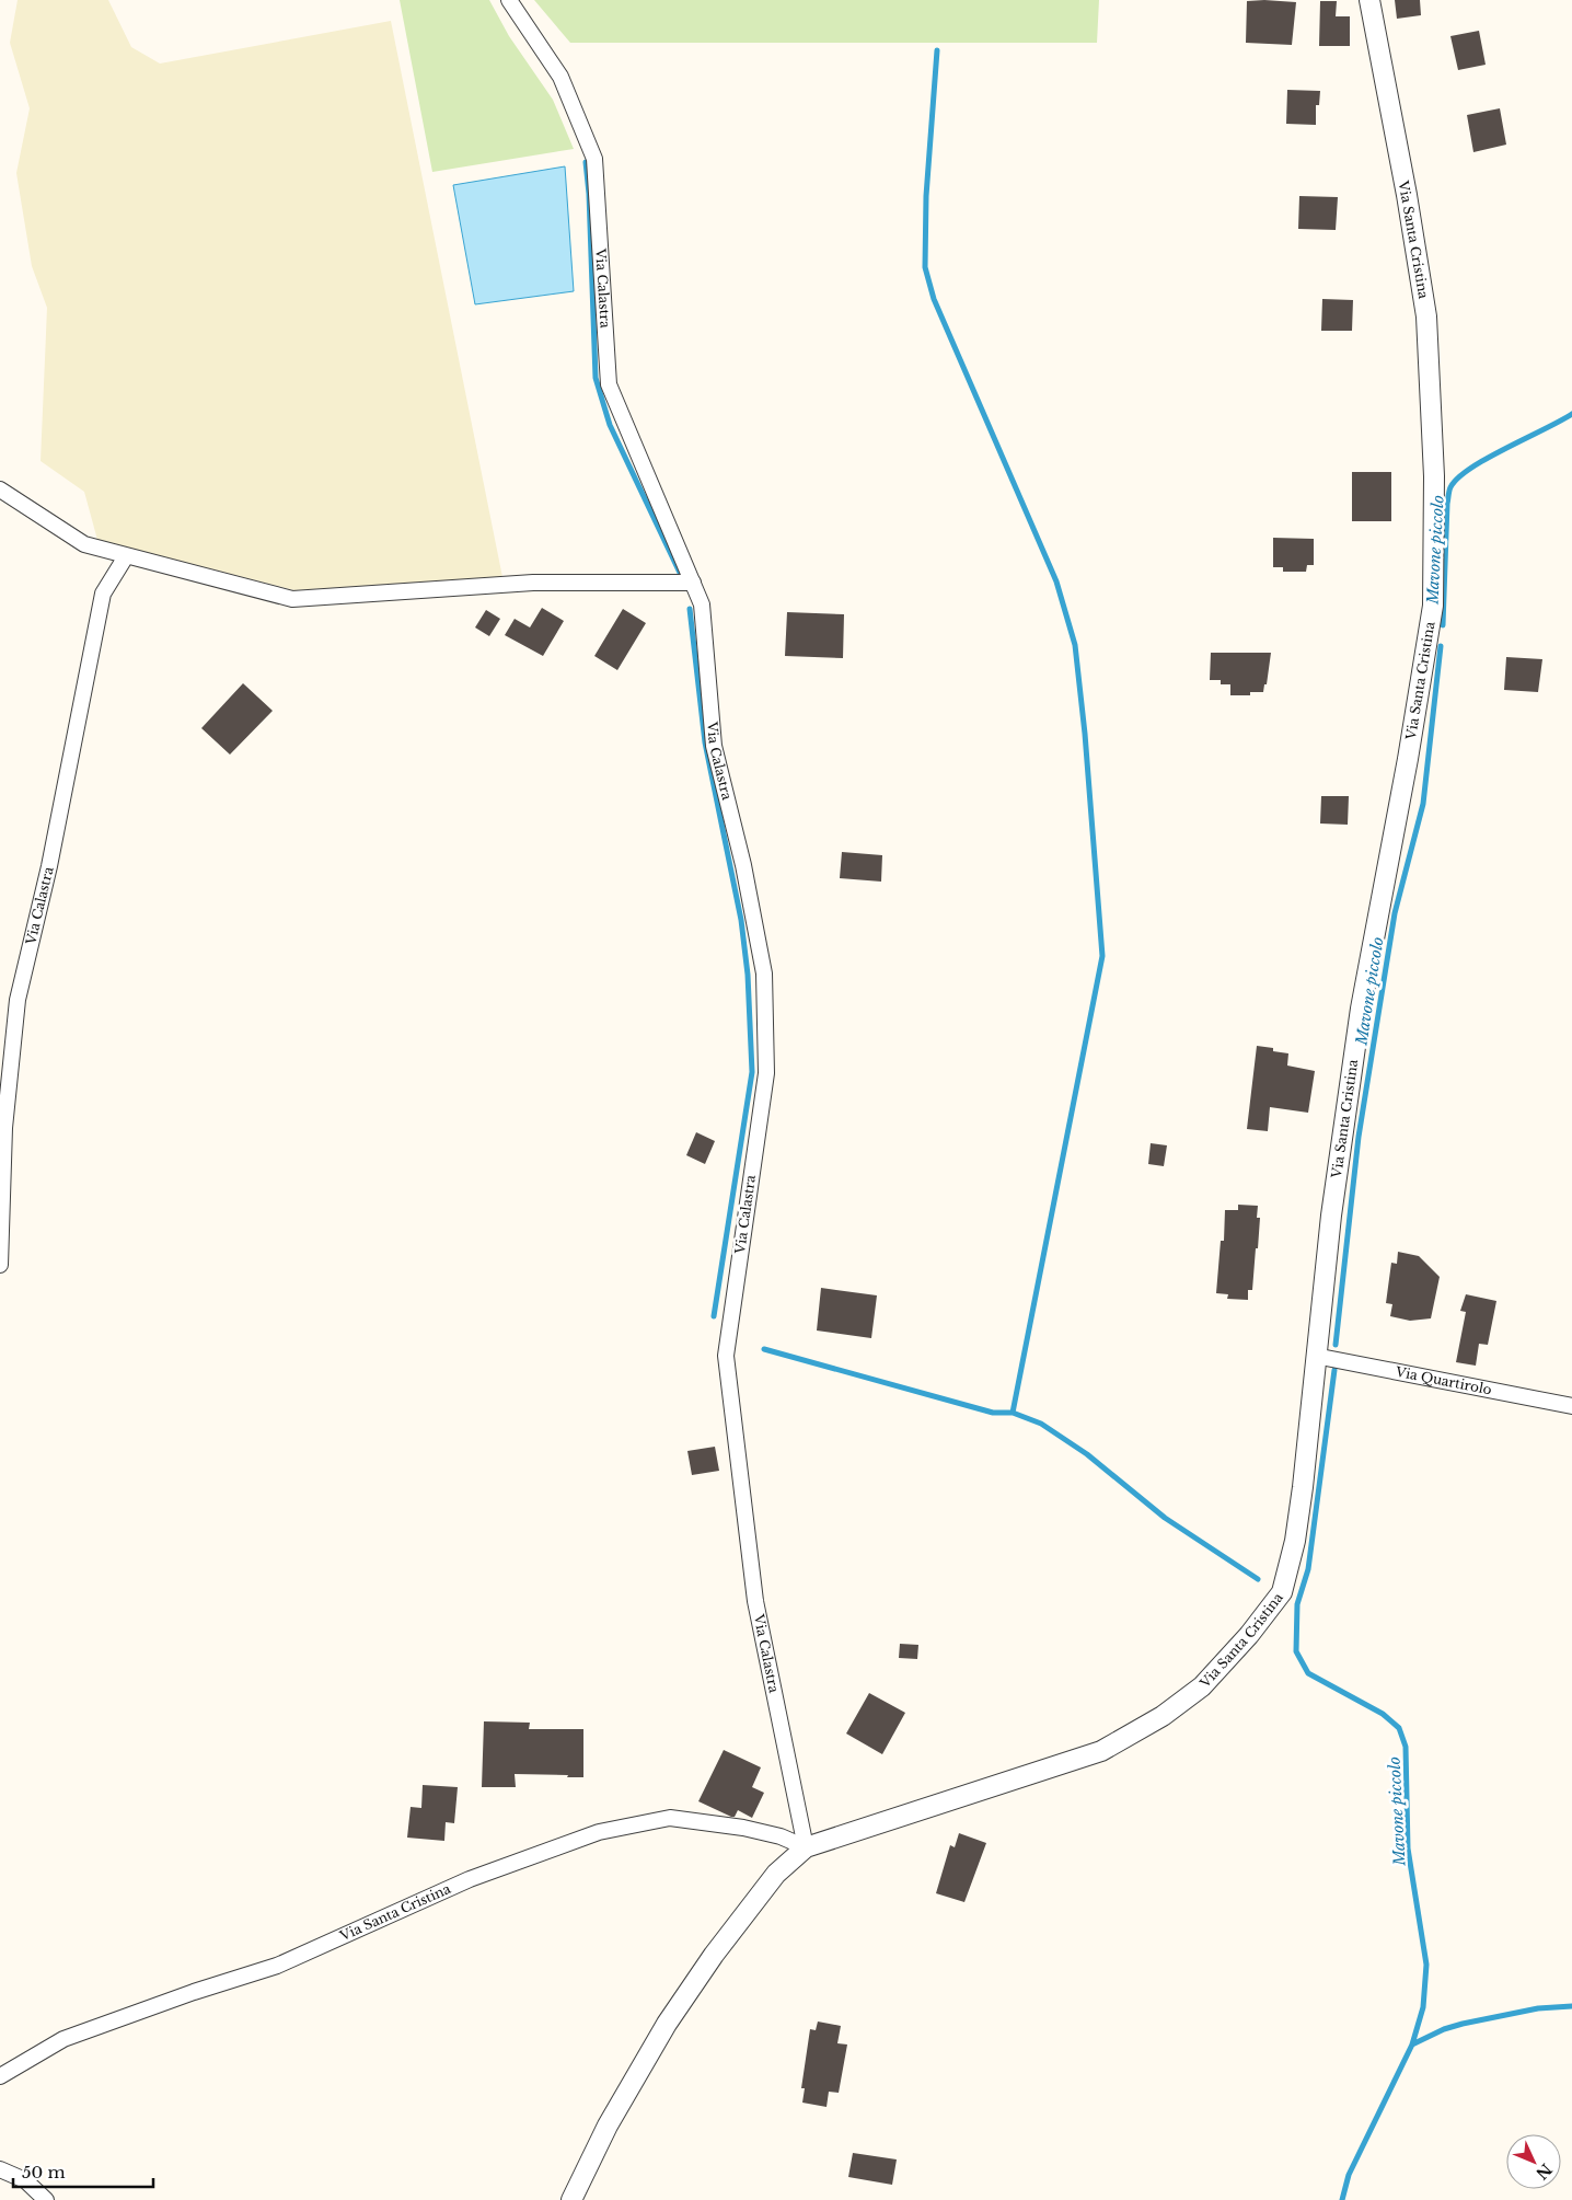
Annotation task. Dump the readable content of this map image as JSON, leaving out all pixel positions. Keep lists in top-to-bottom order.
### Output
{
  "streets": {
    "street": ["Via Santa Cristina", "Via Calastra", "Via Quartirolo"]
  },
  "crossings": [
    ["Via Santa Cristina", "Via Calastra"],
    ["Via Santa Cristina", "Via Quartirolo"]
  ],
  "water": ["Mavone piccolo"],
  "scale_bar": "50 m",
  "north": "bottom right"
}
